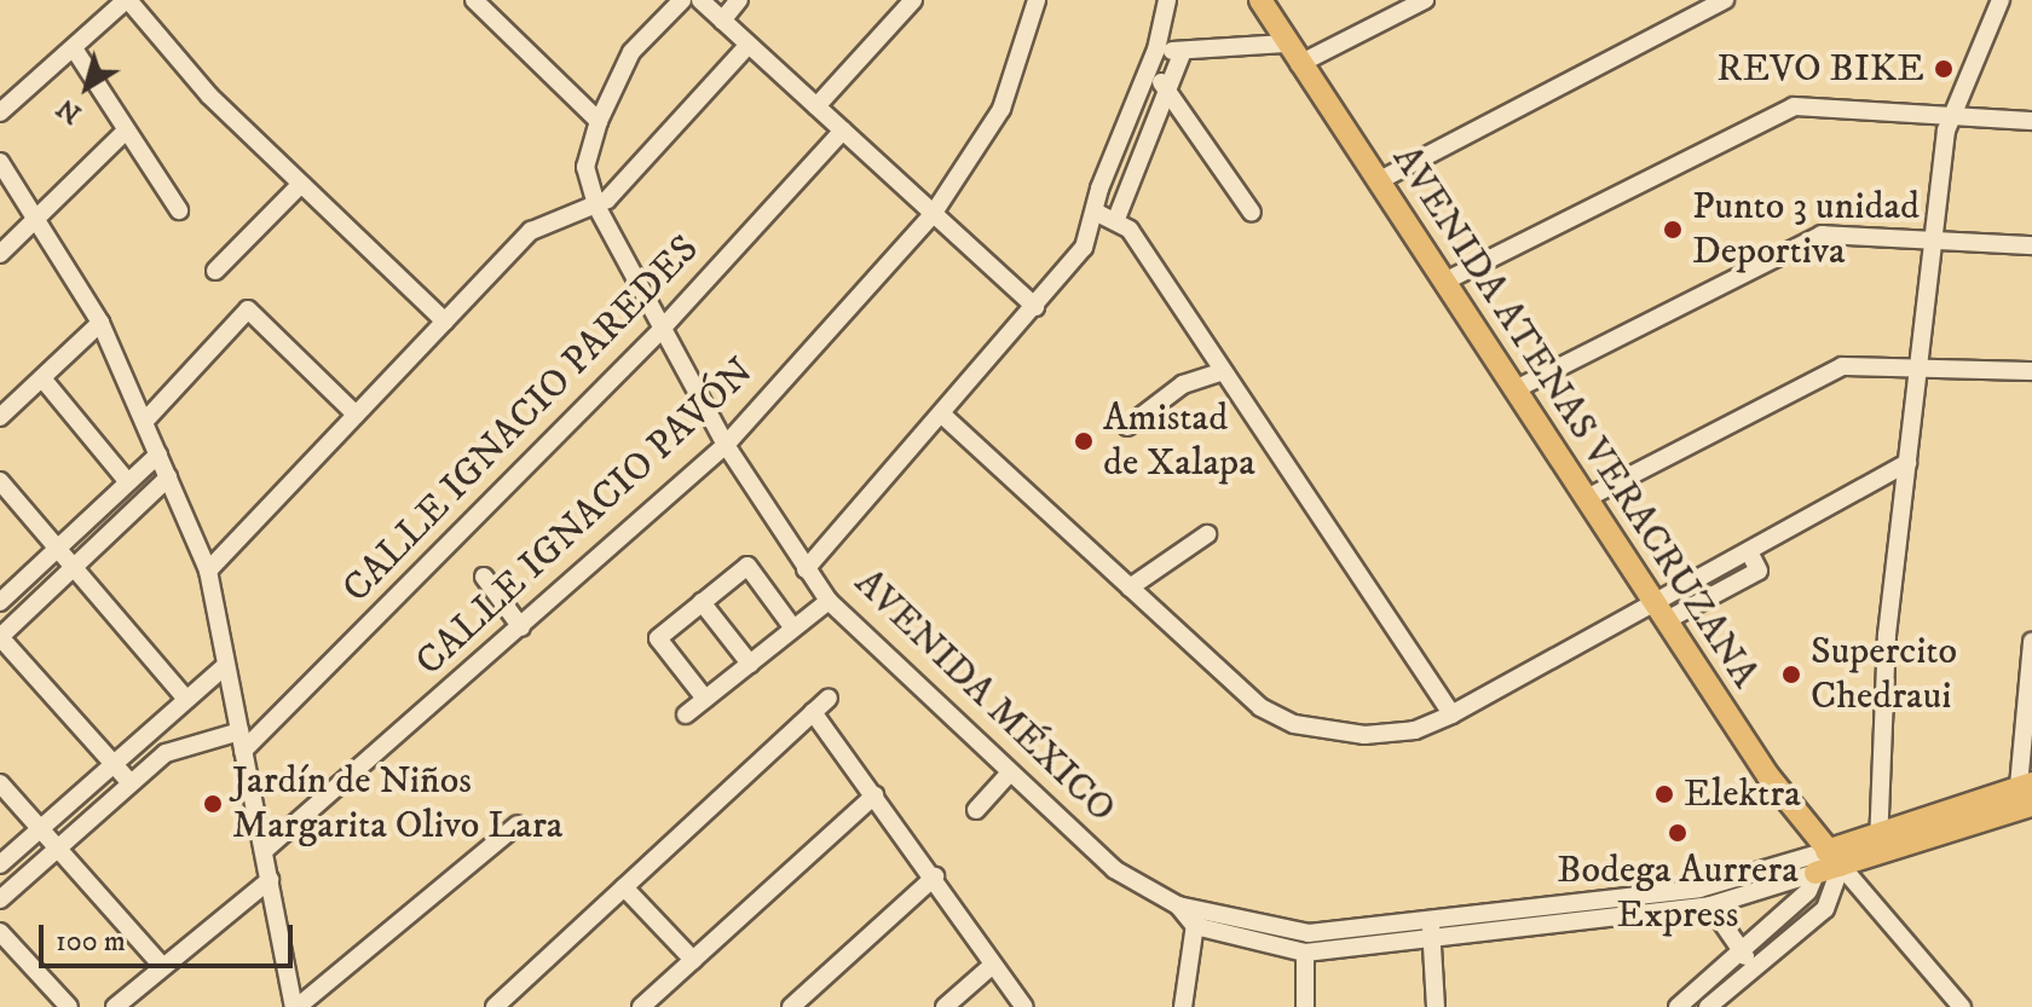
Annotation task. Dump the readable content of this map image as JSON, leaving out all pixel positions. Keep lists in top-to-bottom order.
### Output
{
  "streets": {
    "main road": ["AVENIDA ATENAS VERACRUZANA"],
    "street": ["CALLE IGNACIO PAREDES", "CALLE IGNACIO PAVÓN", "AVENIDA MÉXICO"]
  },
  "crossings": [
    ["CALLE IGNACIO PAREDES", "AVENIDA MÉXICO"],
    ["CALLE IGNACIO PAVÓN", "AVENIDA MÉXICO"]
  ],
  "places": [
    "REVO BIKE",
    "Punto 3 unidad Deportiva",
    "Amistad de Xalapa",
    "Supercito Chedraui",
    "Elektra",
    "Jardín de Niños Margarita Olivo Lara",
    "Bodega Aurrera Express"
  ],
  "scale_bar": "100 m",
  "north": "bottom left"
}
